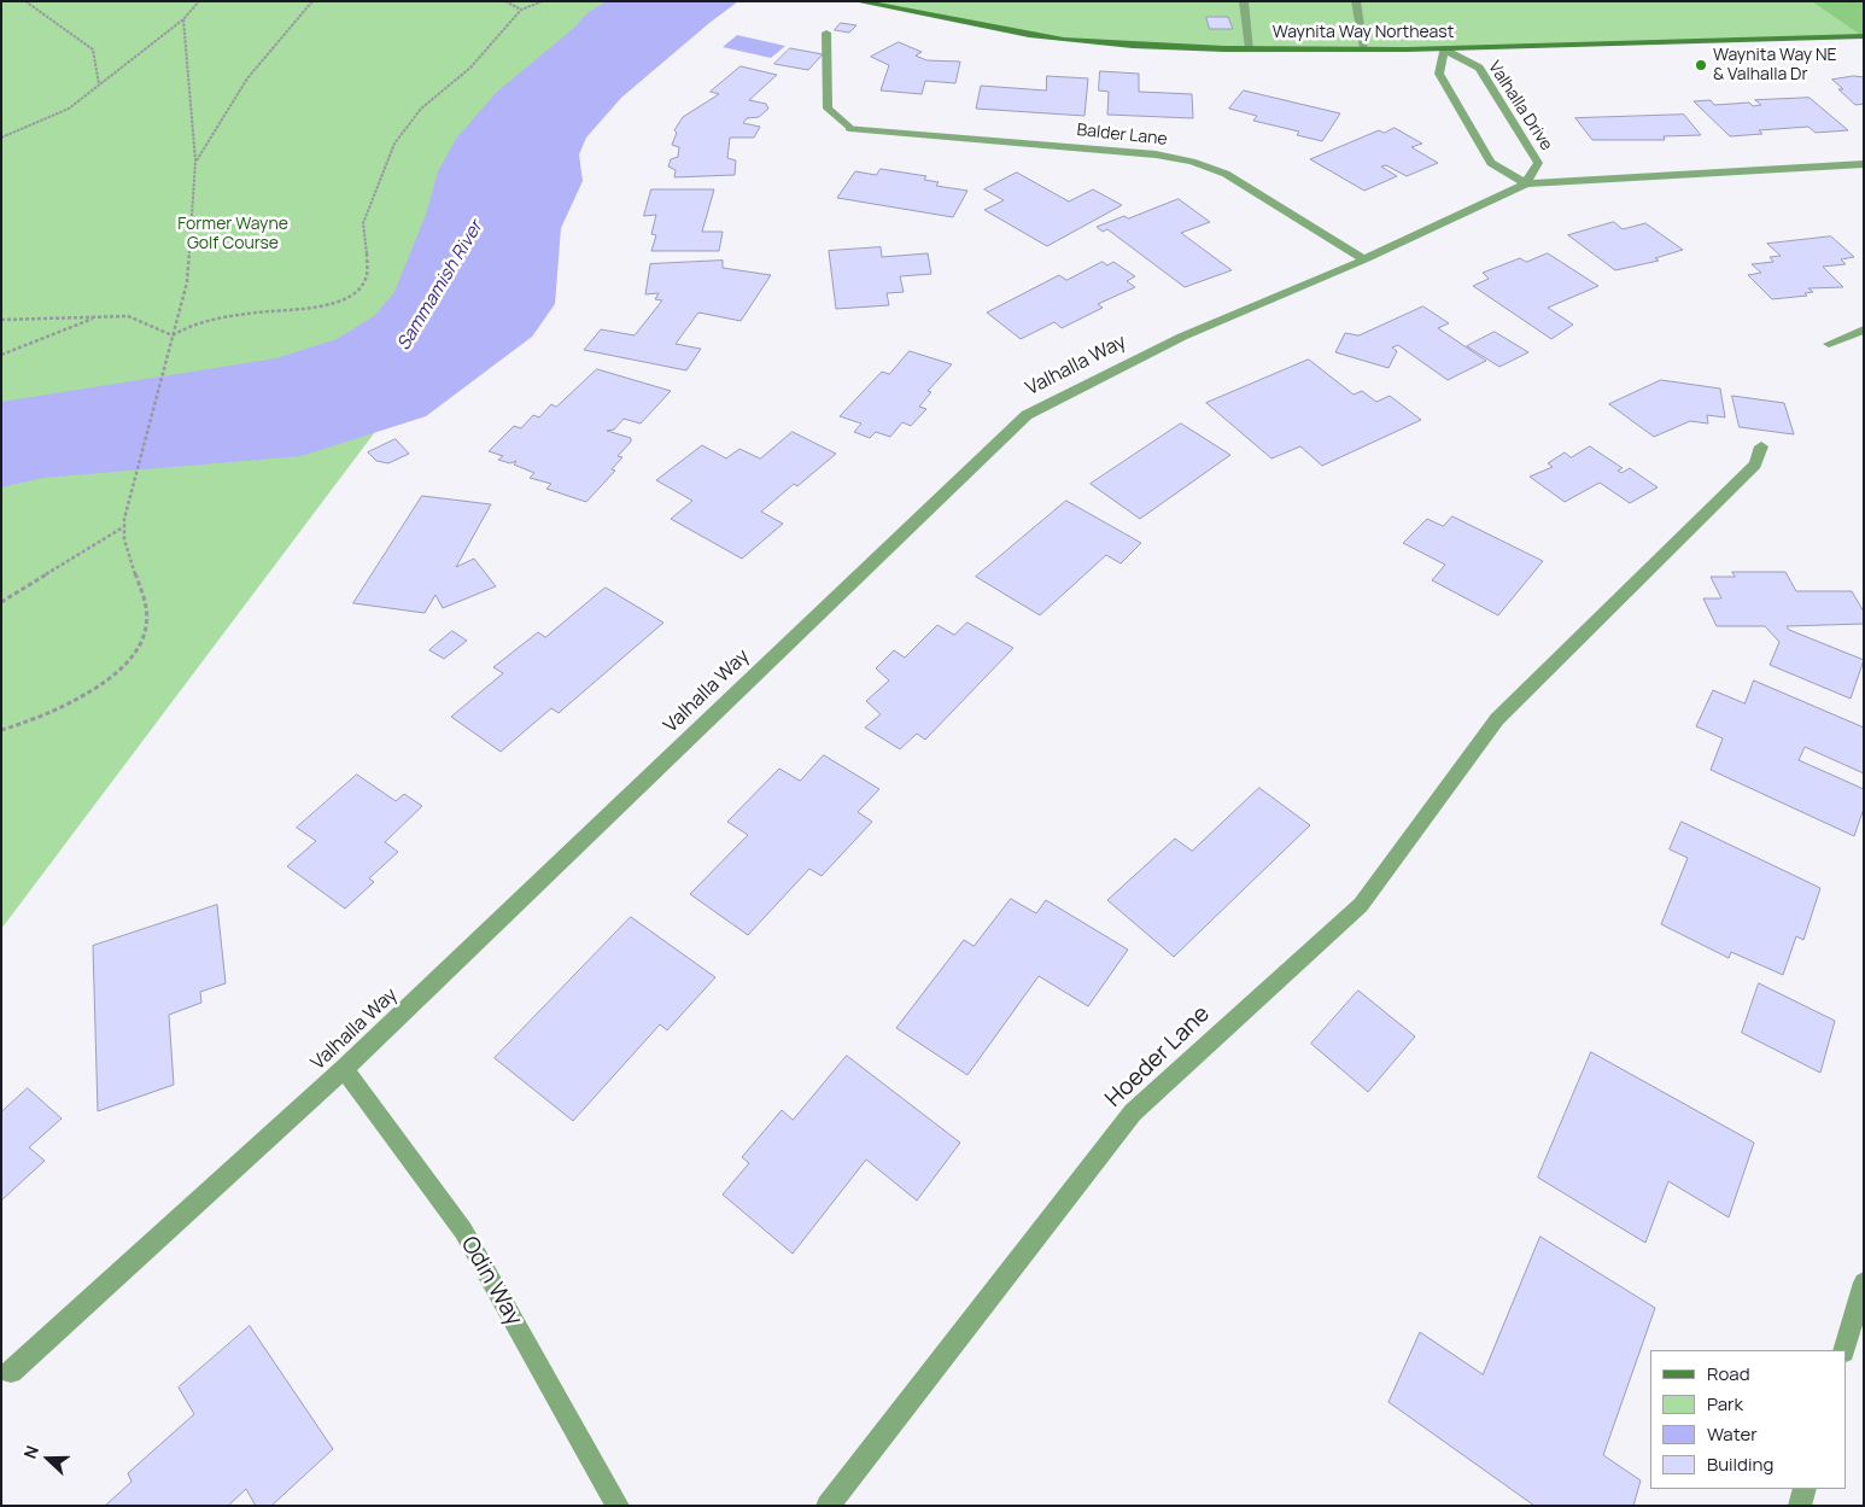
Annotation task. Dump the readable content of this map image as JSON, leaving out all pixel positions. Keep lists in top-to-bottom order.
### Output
{
  "streets": {
    "main road": ["Waynita Way Northeast"],
    "street": [
      "Valhalla Drive",
      "Balder Lane",
      "Valhalla Way",
      "Hoeder Lane",
      "Odin Way"
    ]
  },
  "crossings": [
    ["Waynita Way Northeast", "Valhalla Drive"],
    ["Valhalla Drive", "Valhalla Way"],
    ["Balder Lane", "Valhalla Way"],
    ["Valhalla Way", "Odin Way"]
  ],
  "water": ["Sammamish River"],
  "parks": ["Former Wayne Golf Course"],
  "places": ["Waynita Way NE & Valhalla Dr"],
  "legend": [
    "Road",
    "Park",
    "Water",
    "Building"
  ],
  "north": "left"
}
